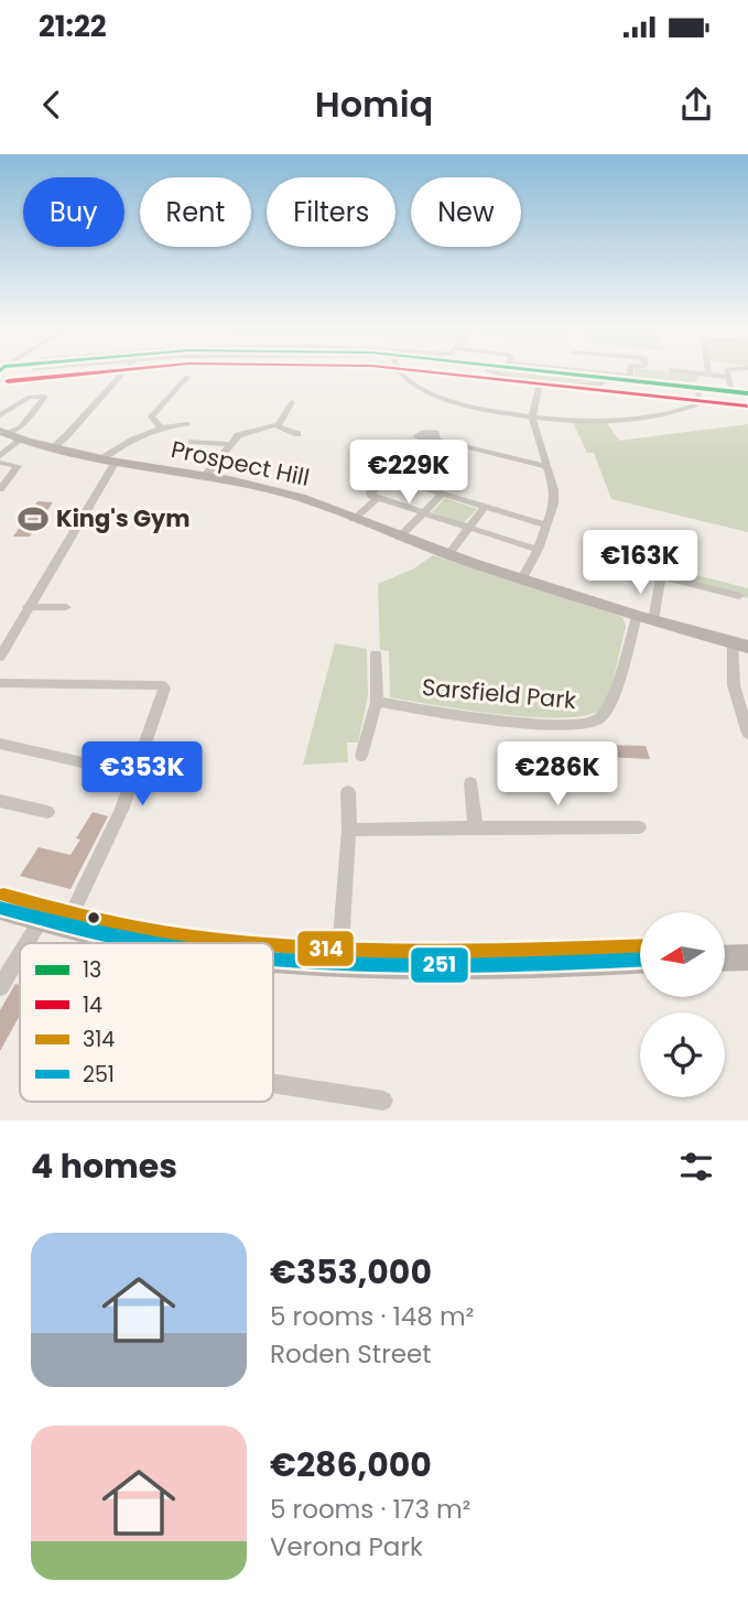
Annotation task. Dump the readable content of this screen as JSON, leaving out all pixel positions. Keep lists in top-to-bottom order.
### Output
{
  "streets": {
    "main road": ["Prospect Hill"],
    "street": ["Sarsfield Park"]
  },
  "crossings": [
    ["Prospect Hill", "Sarsfield Park"]
  ],
  "places": {
    "sports": ["King's Gym"]
  },
  "lines": [
    "transit line 13",
    "transit line 14",
    "transit line 314",
    "transit line 251"
  ],
  "legend": [
    "13",
    "14",
    "314",
    "251"
  ],
  "north": "left",
  "page": {
    "status": "21:22",
    "header": "Homiq",
    "chip": [
      "Buy",
      "Rent",
      "Filters",
      "New"
    ],
    "price": [
      "€229K",
      "€163K",
      "€353K",
      "€286K"
    ],
    "heading": "4 homes",
    "list": [
      {
        "name": "€353,000",
        "note": "5 rooms · 148 m² · Roden Street"
      },
      {
        "name": "€286,000",
        "note": "5 rooms · 173 m² · Verona Park"
      }
    ]
  }
}
